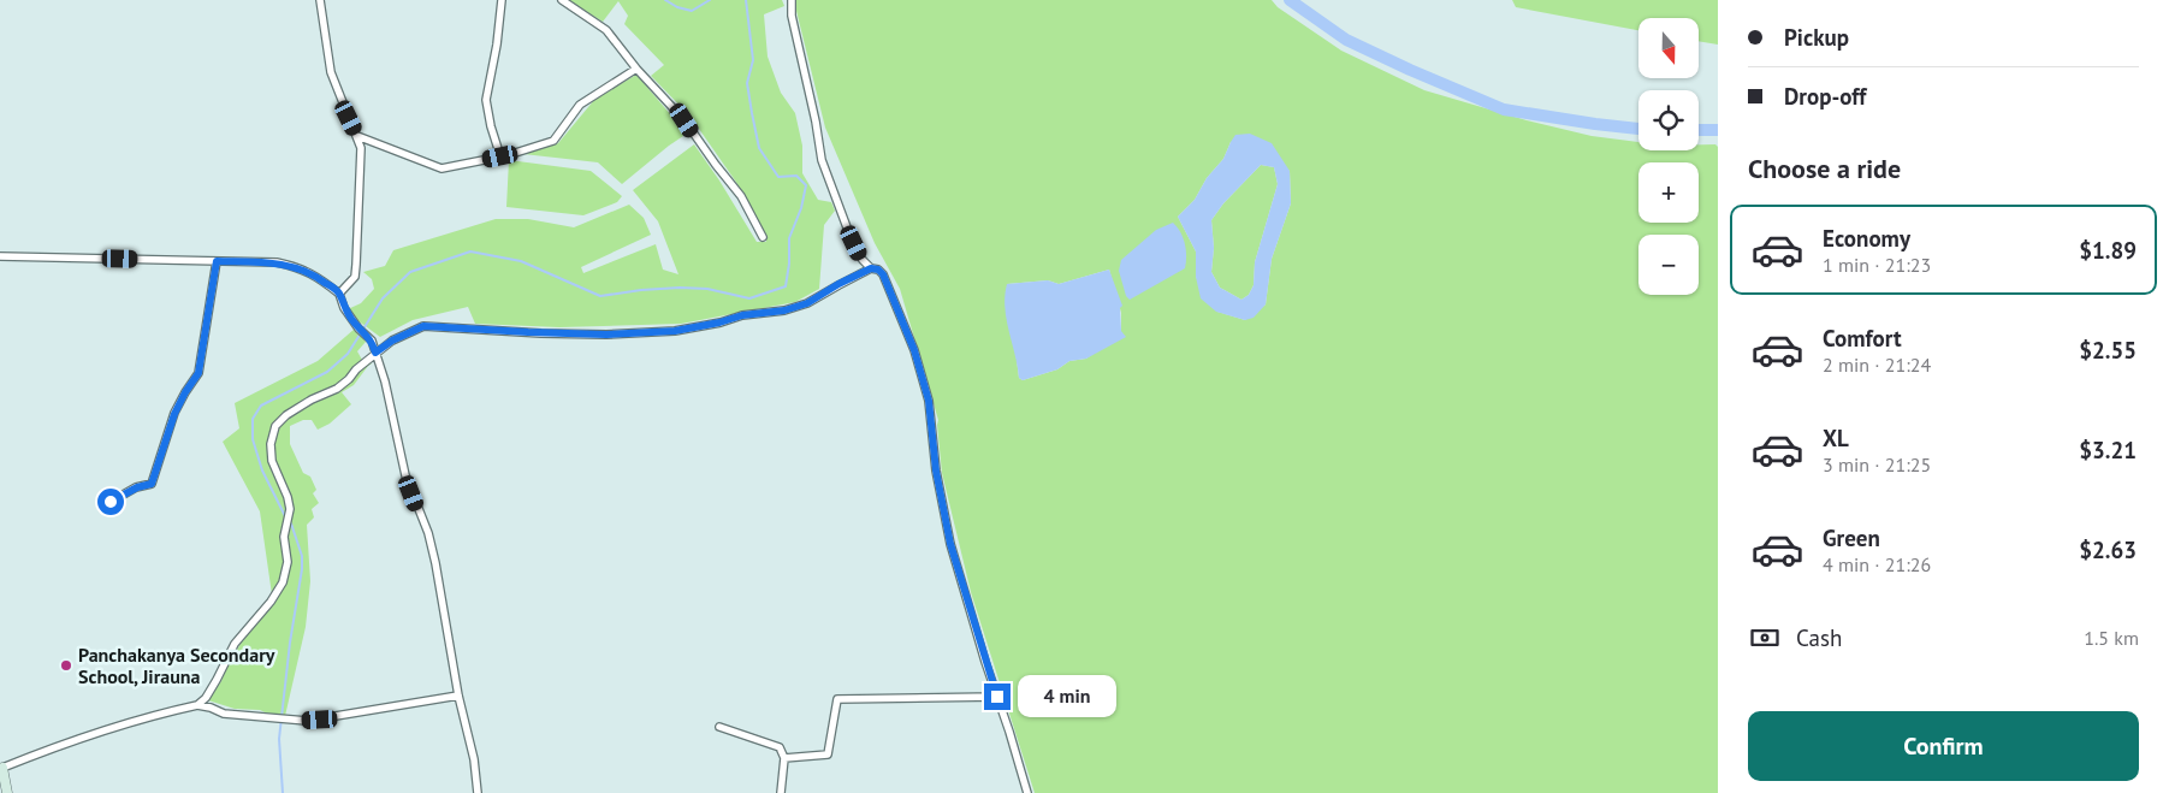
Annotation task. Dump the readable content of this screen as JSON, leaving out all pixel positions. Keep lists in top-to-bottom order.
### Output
{
  "places": ["Panchakanya Secondary School, Jirauna"],
  "north": "bottom",
  "page": {
    "banner": ["Pickup", "Drop-off"],
    "map_buttons": ["+", "−"],
    "heading": "Choose a ride",
    "list": [
      {
        "name": "Economy",
        "note": "1 min · 21:23",
        "value": "$1.89"
      },
      {
        "name": "Comfort",
        "note": "2 min · 21:24",
        "value": "$2.55"
      },
      {
        "name": "XL",
        "note": "3 min · 21:25",
        "value": "$3.21"
      },
      {
        "name": "Green",
        "note": "4 min · 21:26",
        "value": "$2.63"
      }
    ],
    "pay": ["Cash", "1.5 km"],
    "bubble": "4 min",
    "buttons": "Confirm"
  }
}
